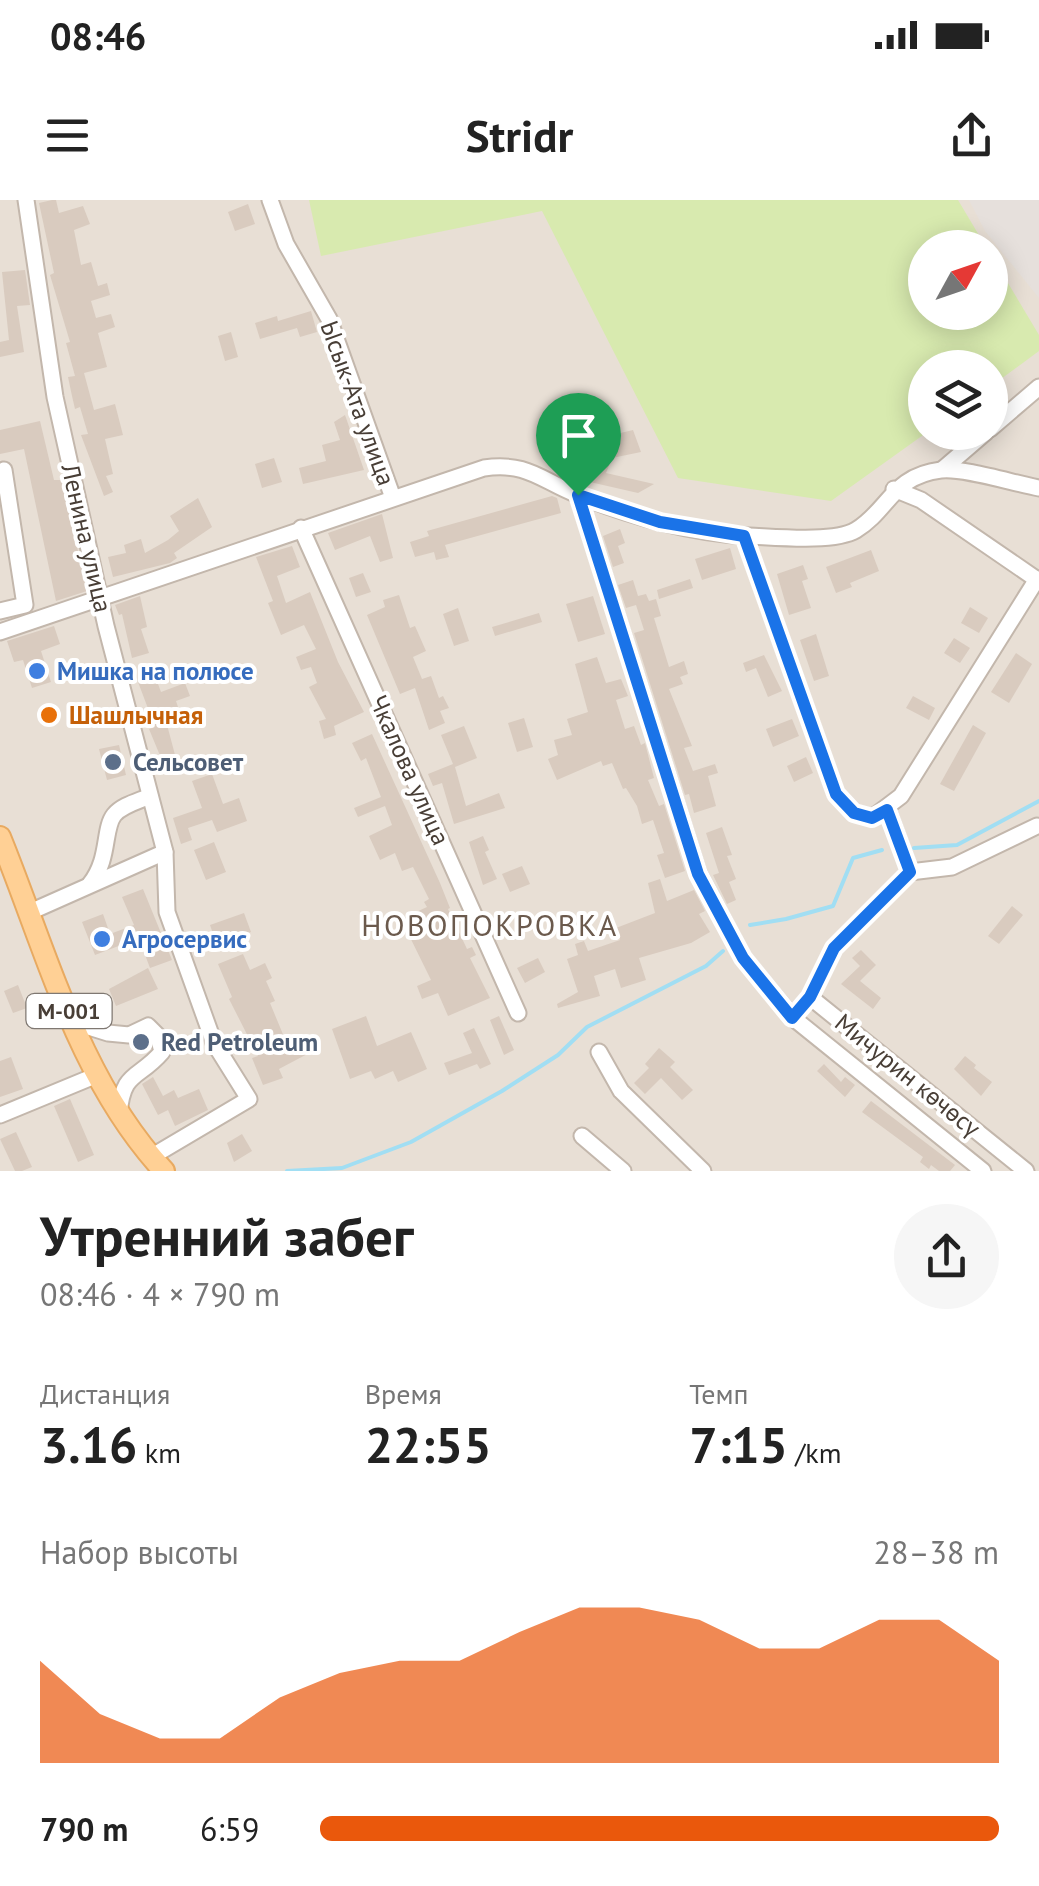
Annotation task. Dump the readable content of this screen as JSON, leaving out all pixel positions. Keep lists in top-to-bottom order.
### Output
{
  "streets": {
    "main road": ["Ленина улица", "М-001"],
    "street": ["Ысык-Ата улица", "Чкалова улица", "Мичурин көчөсү"]
  },
  "districts": ["НОВОПОКРОВКА"],
  "places": [
    "Мишка на полюсе",
    "Шашлычная",
    "Сельсовет",
    "Агросервис",
    "Red Petroleum"
  ],
  "north": "top right",
  "page": {
    "status": "08:46",
    "header": "Stridr",
    "heading": ["Утренний забег", "08:46 · 4 × 790 m"],
    "stats": [
      ["Дистанция", "3.16 km"],
      ["Время", "22:55"],
      ["Темп", "7:15 /km"]
    ],
    "chart": ["Набор высоты", "28–38 m"],
    "list": [
      {
        "name": "790 m",
        "note": "6:59"
      }
    ]
  }
}
